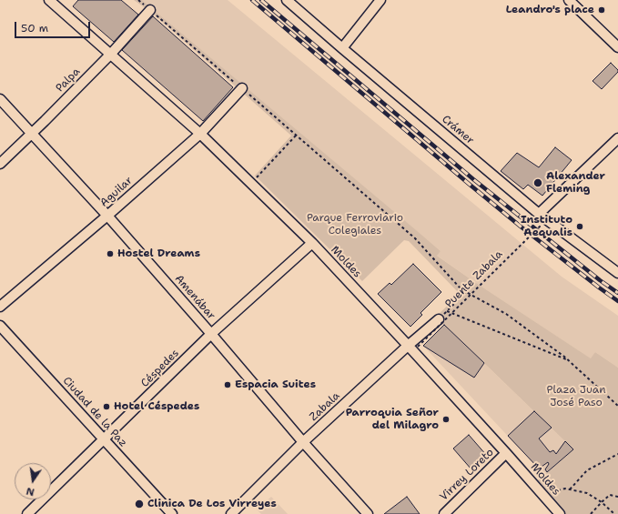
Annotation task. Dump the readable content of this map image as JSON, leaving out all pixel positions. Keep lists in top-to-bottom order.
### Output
{
  "streets": {
    "street": [
      "Palpa",
      "Crámer",
      "Aguilar",
      "Moldes",
      "Amenábar",
      "Céspedes",
      "Zabala",
      "Ciudad de la Paz",
      "Virrey Loreto"
    ],
    "path": ["Puente Zabala"]
  },
  "crossings": [
    ["Palpa", "Moldes"],
    ["Palpa", "Amenábar"],
    ["Aguilar", "Moldes"],
    ["Aguilar", "Amenábar"],
    ["Moldes", "Céspedes"],
    ["Moldes", "Zabala"],
    ["Moldes", "Virrey Loreto"],
    ["Amenábar", "Céspedes"],
    ["Amenábar", "Zabala"],
    ["Céspedes", "Ciudad de la Paz"]
  ],
  "parks": ["Parque Ferroviario Colegiales", "Plaza Juan José Paso"],
  "places": [
    "Leandro's place",
    "Alexander Fleming",
    "Instituto Aequalis",
    "Hostel Dreams",
    "Espacia Suites",
    "Hotel Céspedes",
    "Parroquia Señor del Milagro",
    "Clinica De Los Virreyes"
  ],
  "scale_bar": "50 m",
  "north": "bottom"
}
